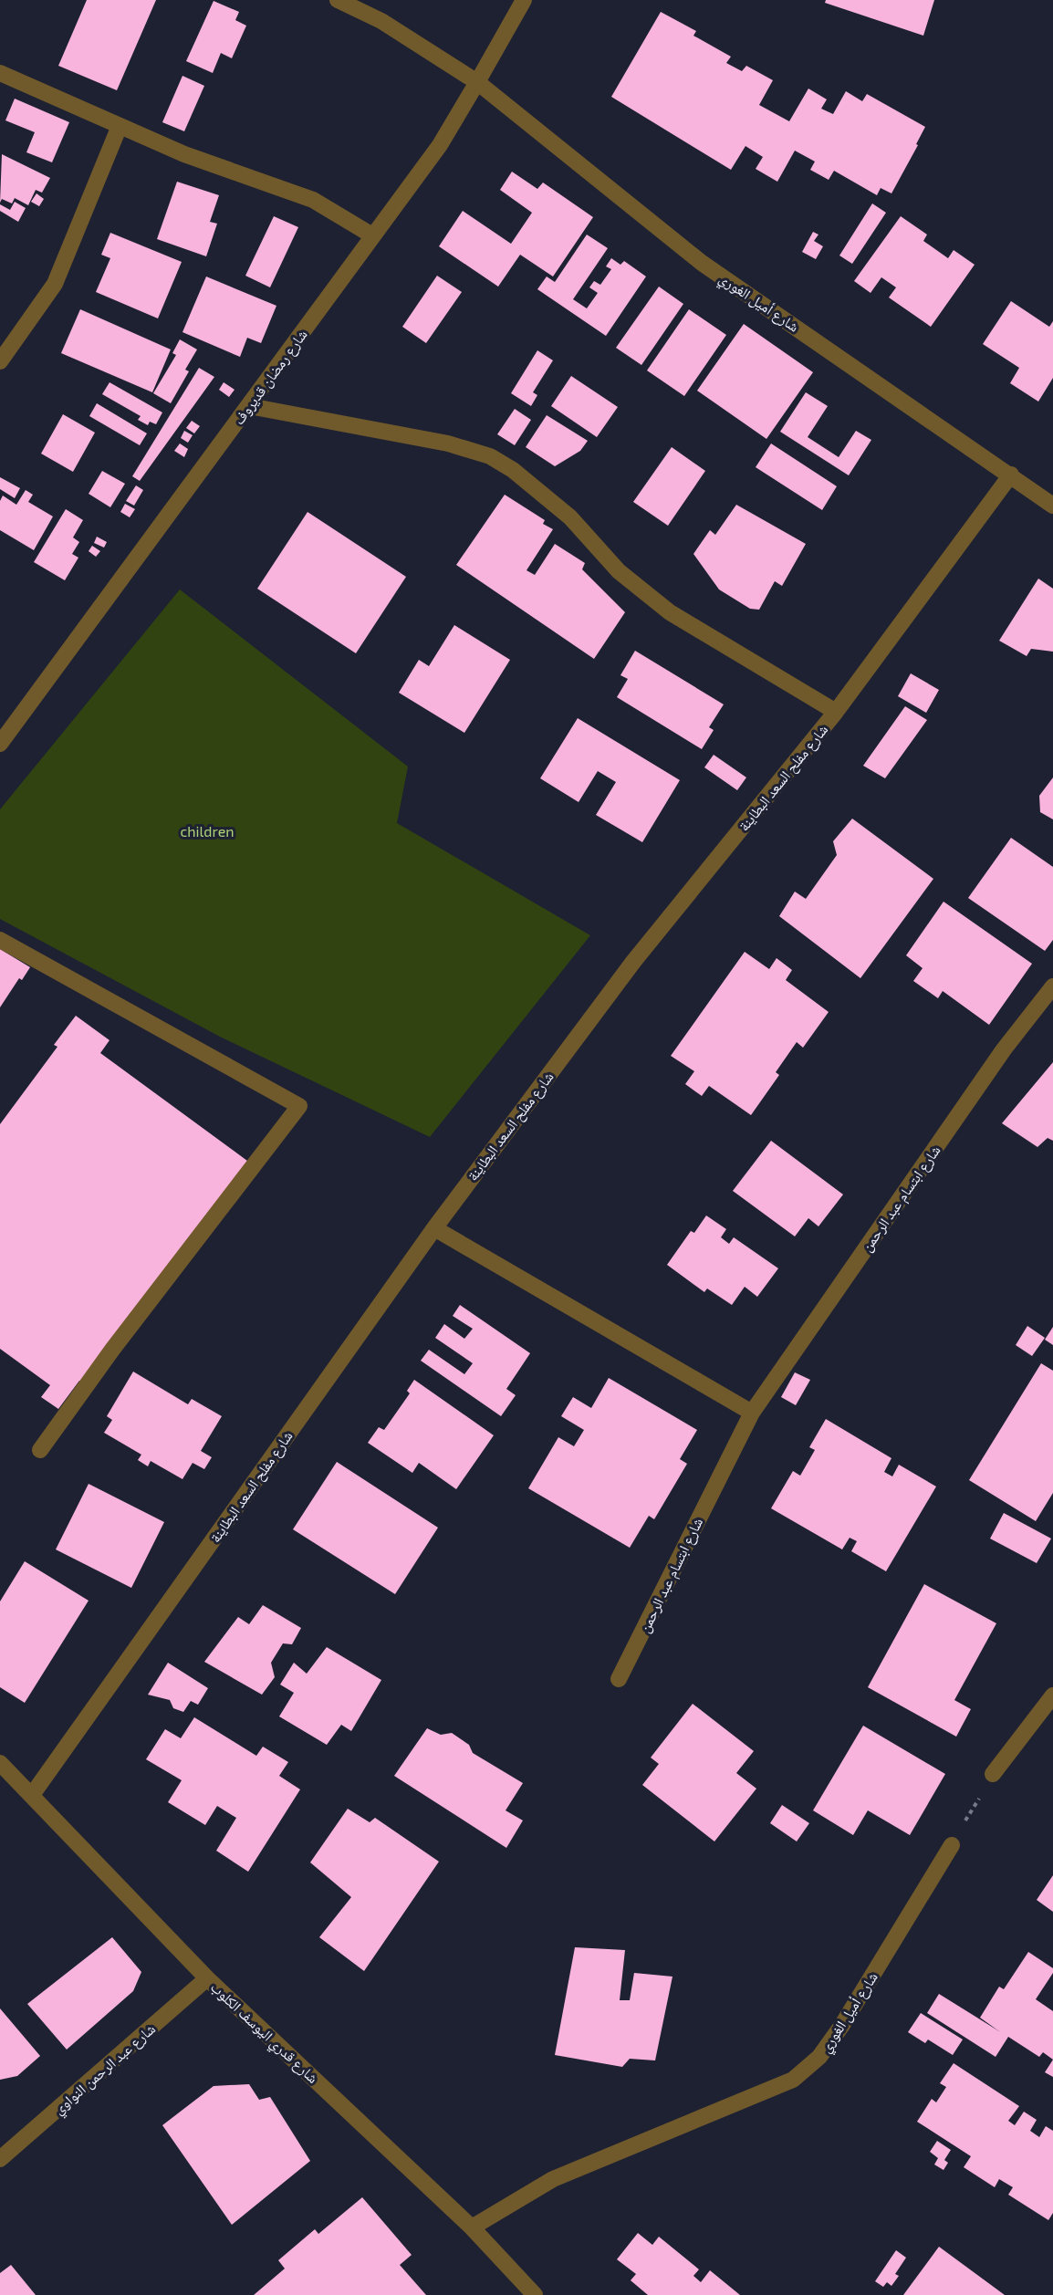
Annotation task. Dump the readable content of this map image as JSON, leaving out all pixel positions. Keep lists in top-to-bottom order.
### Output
{
  "streets": {
    "street": [
      "شارع أميل الغوري",
      "شارع رمضان قديروف",
      "شارع مفلح السعد البطاينة",
      "شارع ابتسام عبد الرحمن",
      "شارع قدري اليوسف الكلوب",
      "شارع عبد الرحمن النواوي"
    ]
  },
  "crossings": [
    ["شارع أميل الغوري", "شارع رمضان قديروف"],
    ["شارع أميل الغوري", "شارع مفلح السعد البطاينة"],
    ["شارع أميل الغوري", "شارع قدري اليوسف الكلوب"],
    ["شارع مفلح السعد البطاينة", "شارع قدري اليوسف الكلوب"],
    ["شارع قدري اليوسف الكلوب", "شارع عبد الرحمن النواوي"]
  ],
  "parks": ["children"]
}
